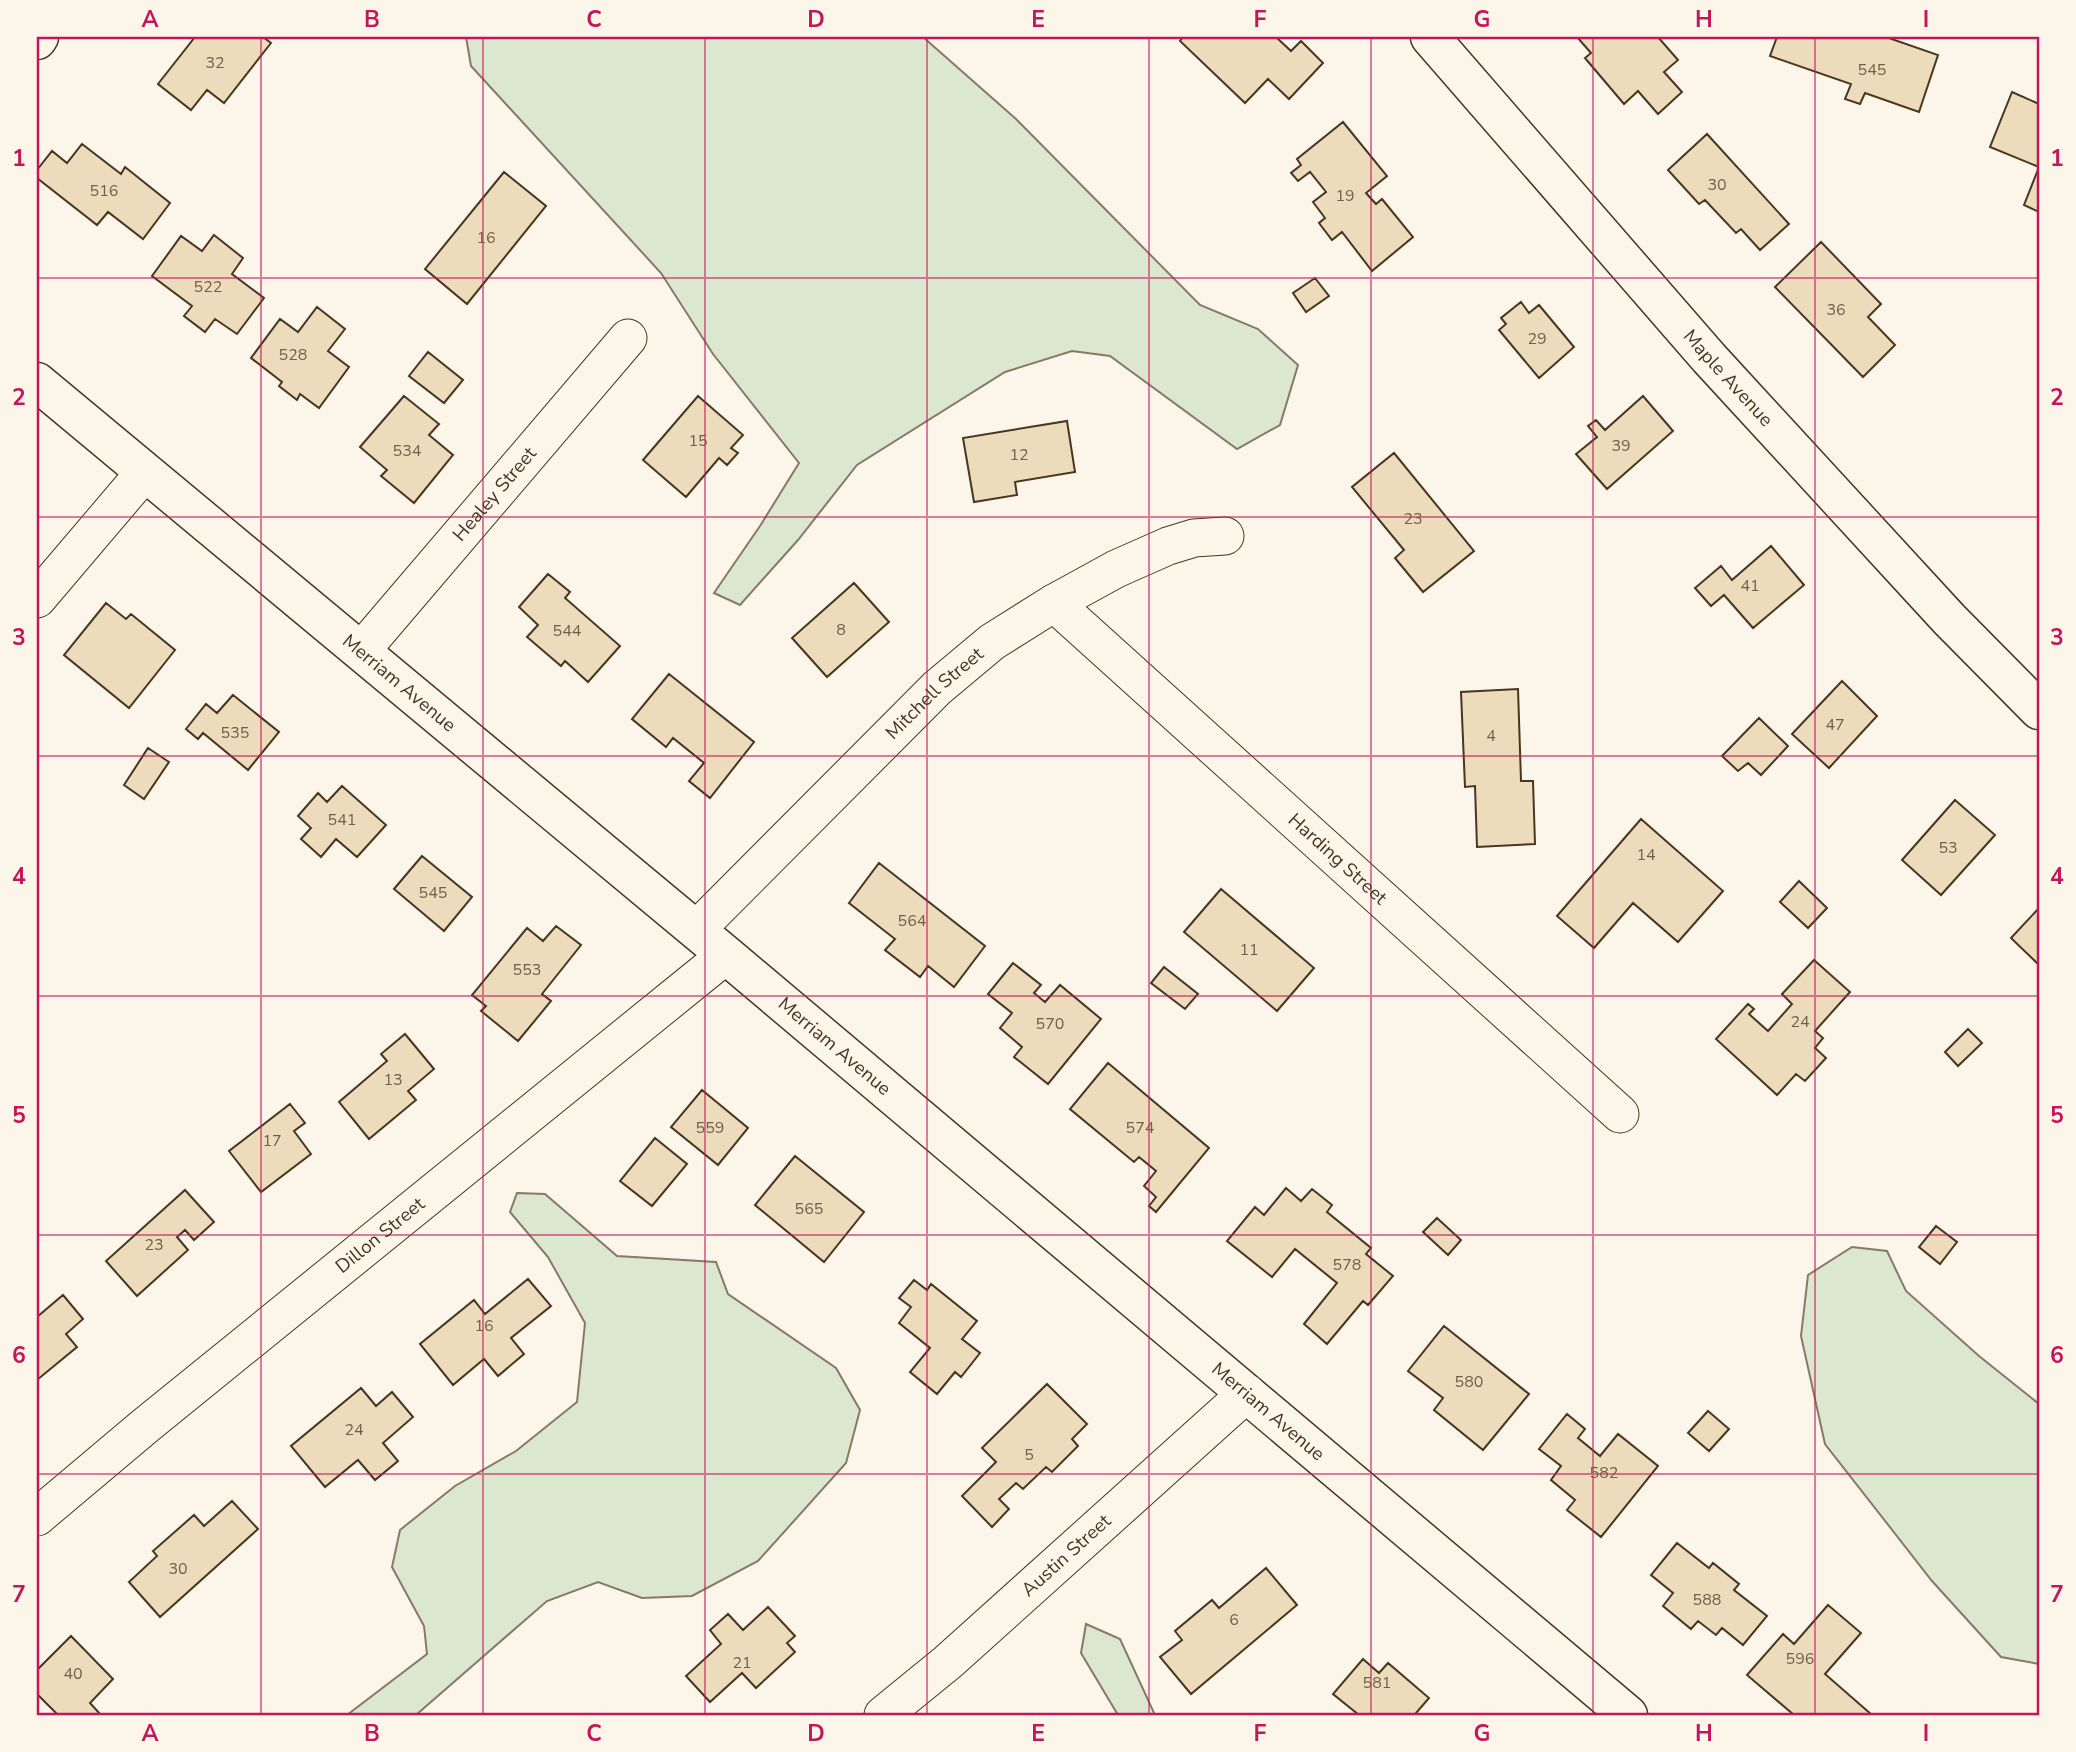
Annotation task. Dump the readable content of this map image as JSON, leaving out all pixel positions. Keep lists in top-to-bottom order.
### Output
{
  "streets": {
    "street": [
      "Maple Avenue",
      "Healey Street",
      "Merriam Avenue",
      "Mitchell Street",
      "Harding Street",
      "Dillon Street",
      "Austin Street"
    ]
  },
  "crossings": [
    ["Healey Street", "Merriam Avenue"],
    ["Merriam Avenue", "Mitchell Street"],
    ["Merriam Avenue", "Dillon Street"],
    ["Merriam Avenue", "Austin Street"],
    ["Mitchell Street", "Harding Street"]
  ],
  "house_numbers": [
    "32",
    "545",
    "30",
    "516",
    "19",
    "16",
    "522",
    "36",
    "29",
    "528",
    "15",
    "39",
    "534",
    "12",
    "23",
    "41",
    "8",
    "544",
    "47",
    "535",
    "4",
    "541",
    "53",
    "14",
    "545",
    "564",
    "11",
    "553",
    "24",
    "570",
    "13",
    "559",
    "574",
    "17",
    "565",
    "23",
    "578",
    "16",
    "580",
    "24",
    "5",
    "582",
    "30",
    "588",
    "6",
    "596",
    "21",
    "40",
    "581"
  ],
  "grid": {
    "columns": [
      "A",
      "B",
      "C",
      "D",
      "E",
      "F",
      "G",
      "H",
      "I"
    ],
    "rows": [
      "1",
      "2",
      "3",
      "4",
      "5",
      "6",
      "7"
    ]
  }
}
